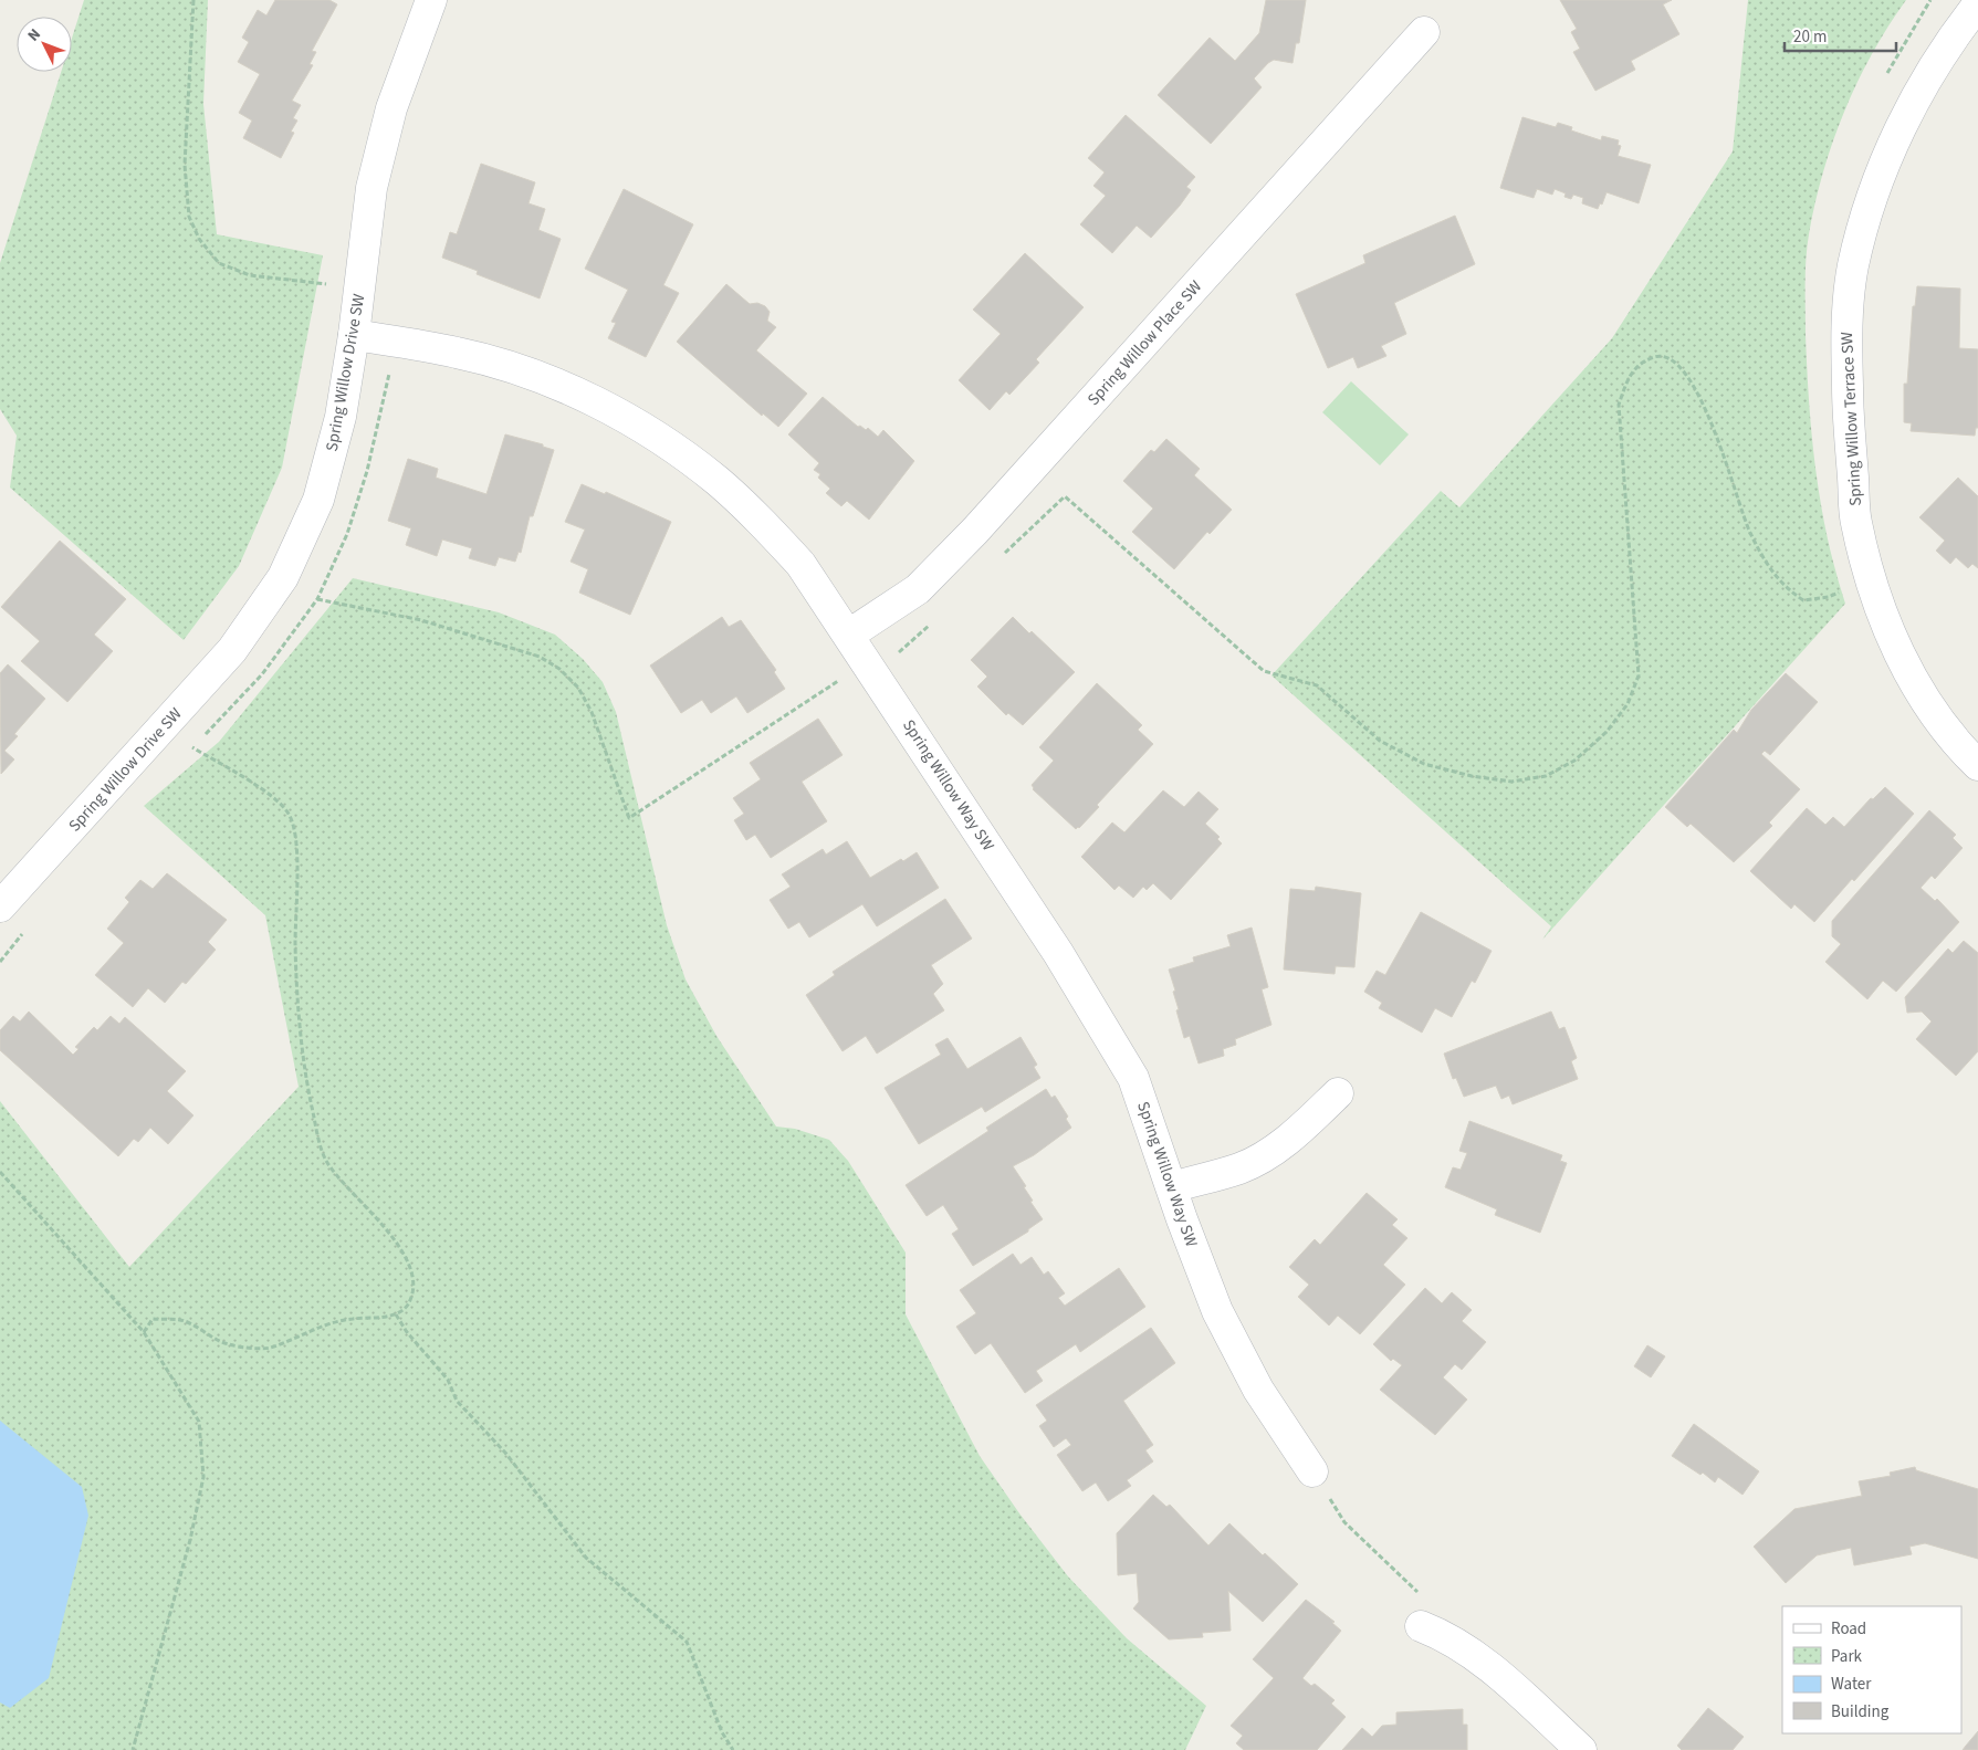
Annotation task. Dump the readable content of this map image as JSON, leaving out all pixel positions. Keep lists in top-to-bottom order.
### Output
{
  "streets": {
    "street": [
      "Spring Willow Place SW",
      "Spring Willow Drive SW",
      "Spring Willow Terrace SW",
      "Spring Willow Way SW"
    ]
  },
  "crossings": [
    ["Spring Willow Place SW", "Spring Willow Way SW"],
    ["Spring Willow Drive SW", "Spring Willow Way SW"]
  ],
  "legend": [
    "Road",
    "Park",
    "Water",
    "Building"
  ],
  "scale_bar": "20 m",
  "north": "top left"
}
